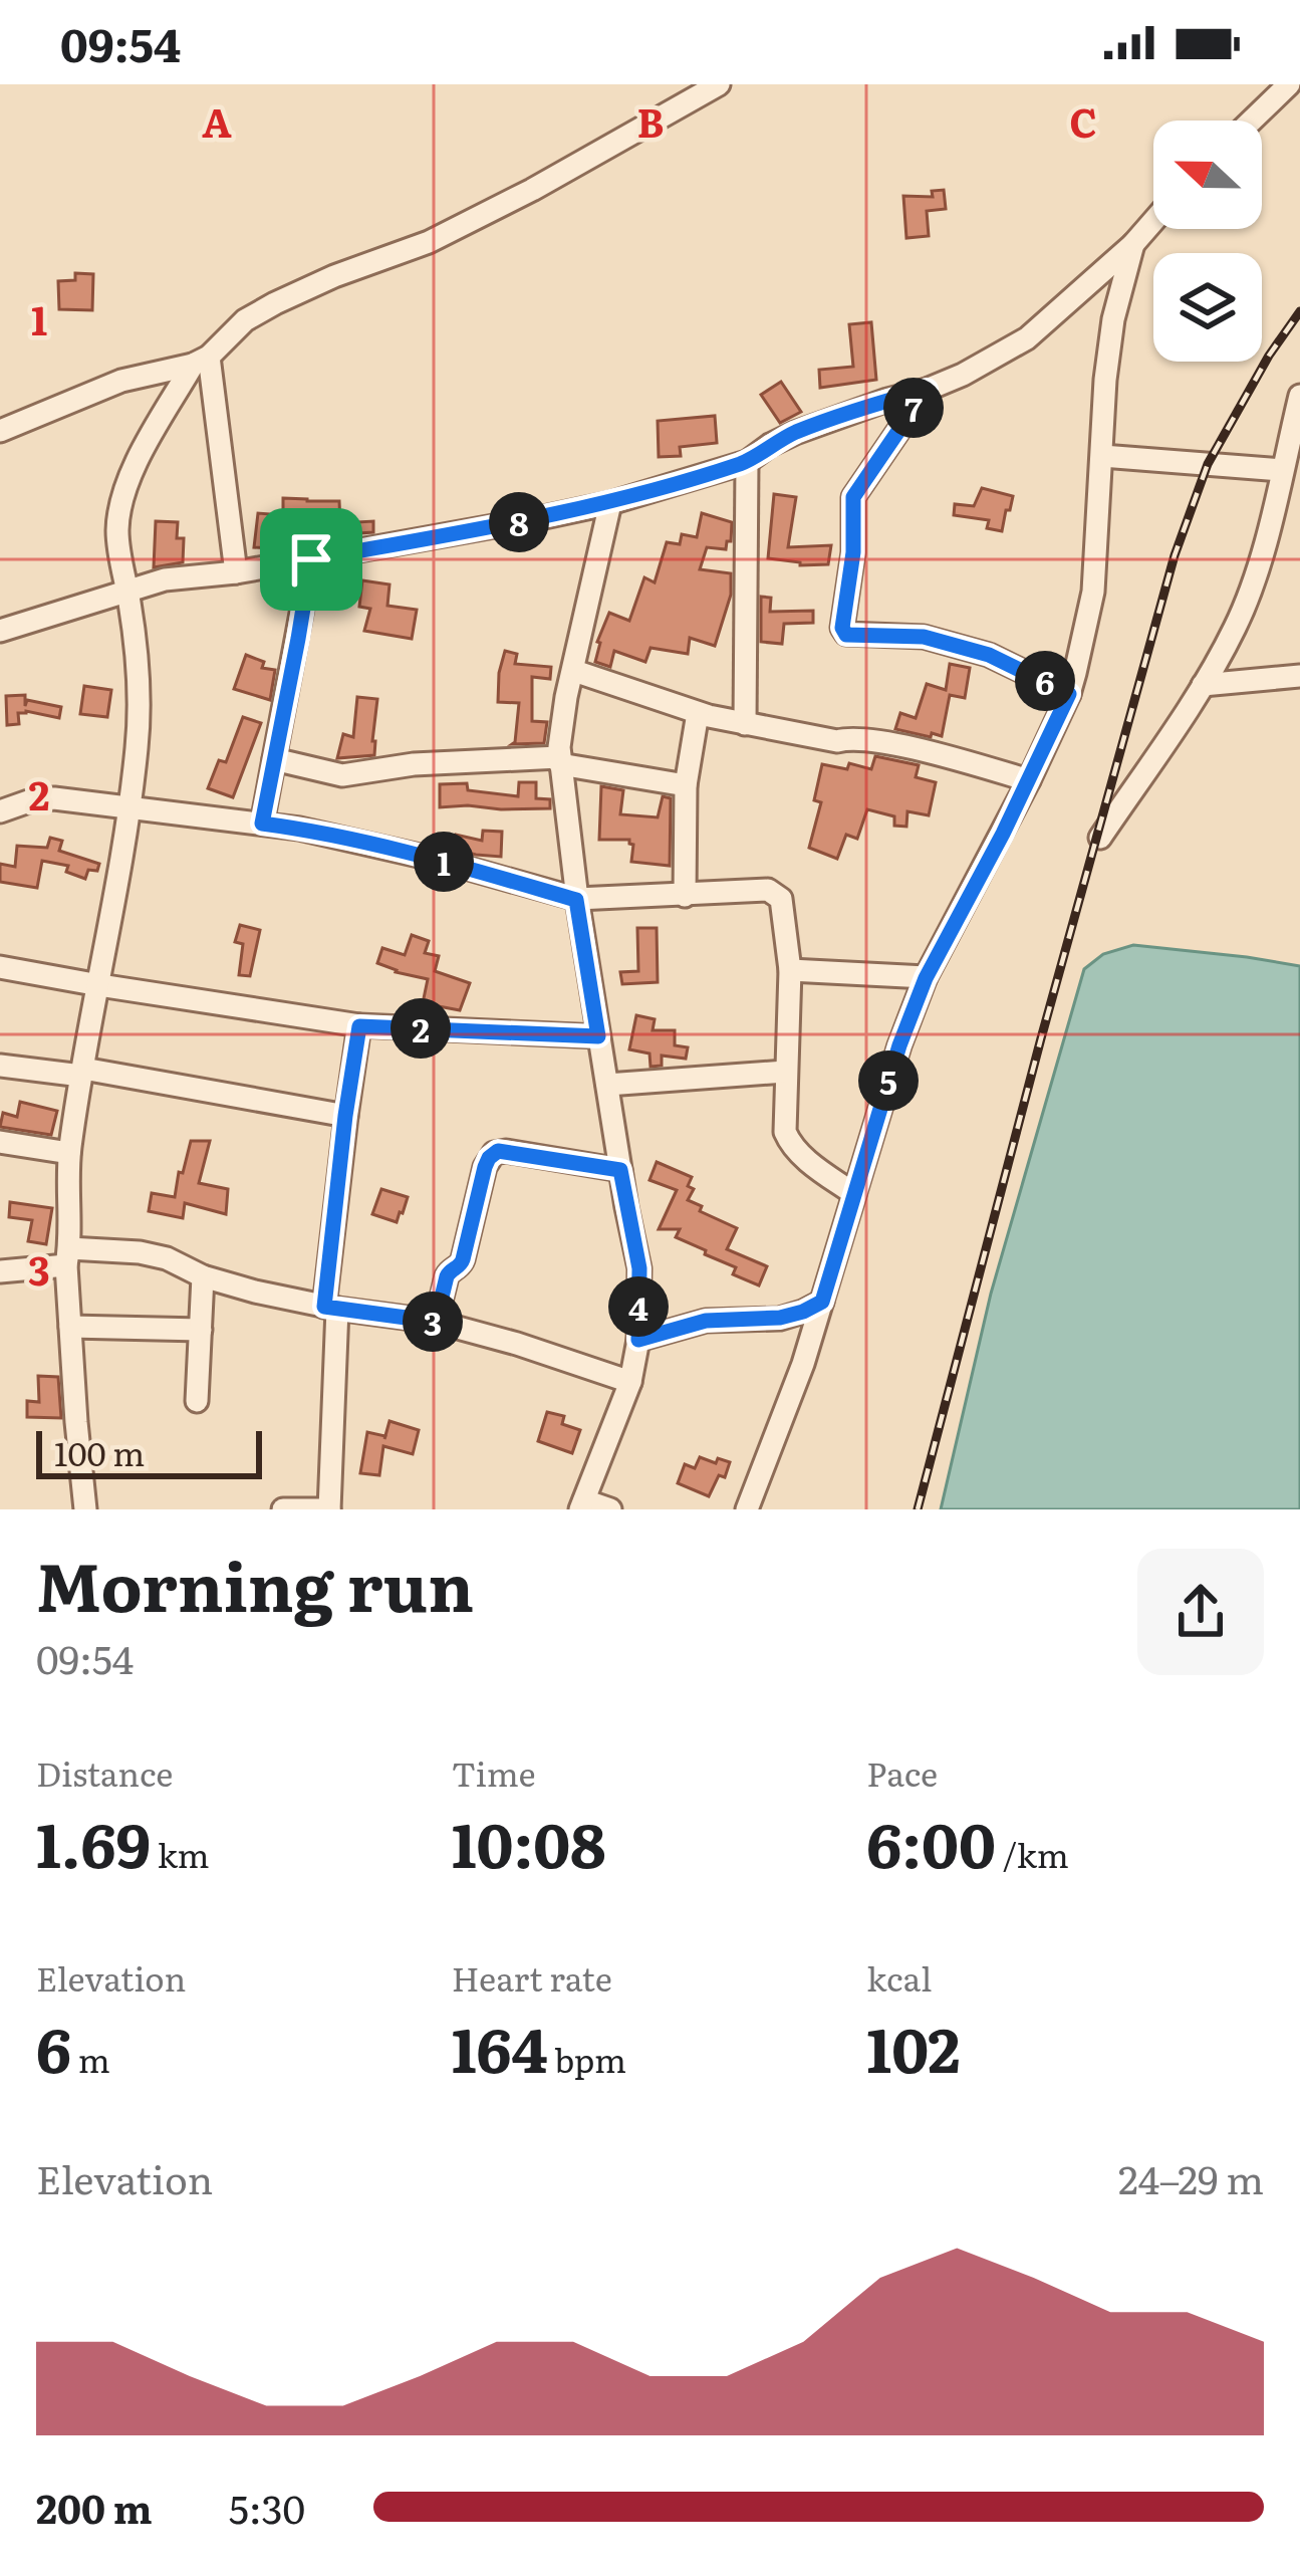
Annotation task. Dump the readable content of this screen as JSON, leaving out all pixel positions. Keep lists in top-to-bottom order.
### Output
{
  "scale_bar": "100 m",
  "north": "left",
  "page": {
    "status": "09:54",
    "pins": [
      "7",
      "8",
      "6",
      "1",
      "2",
      "5",
      "4",
      "3"
    ],
    "scale": "100 m",
    "heading": ["Morning run", "09:54"],
    "stats": [
      ["Distance", "1.69 km"],
      ["Time", "10:08"],
      ["Pace", "6:00 /km"],
      ["Elevation", "6 m"],
      ["Heart rate", "164 bpm"],
      ["kcal", "102"]
    ],
    "chart": ["Elevation", "24–29 m"],
    "list": [
      {
        "name": "200 m",
        "note": "5:30"
      }
    ]
  },
  "grid": {
    "columns": ["A", "B", "C"],
    "rows": ["1", "2", "3"]
  }
}
